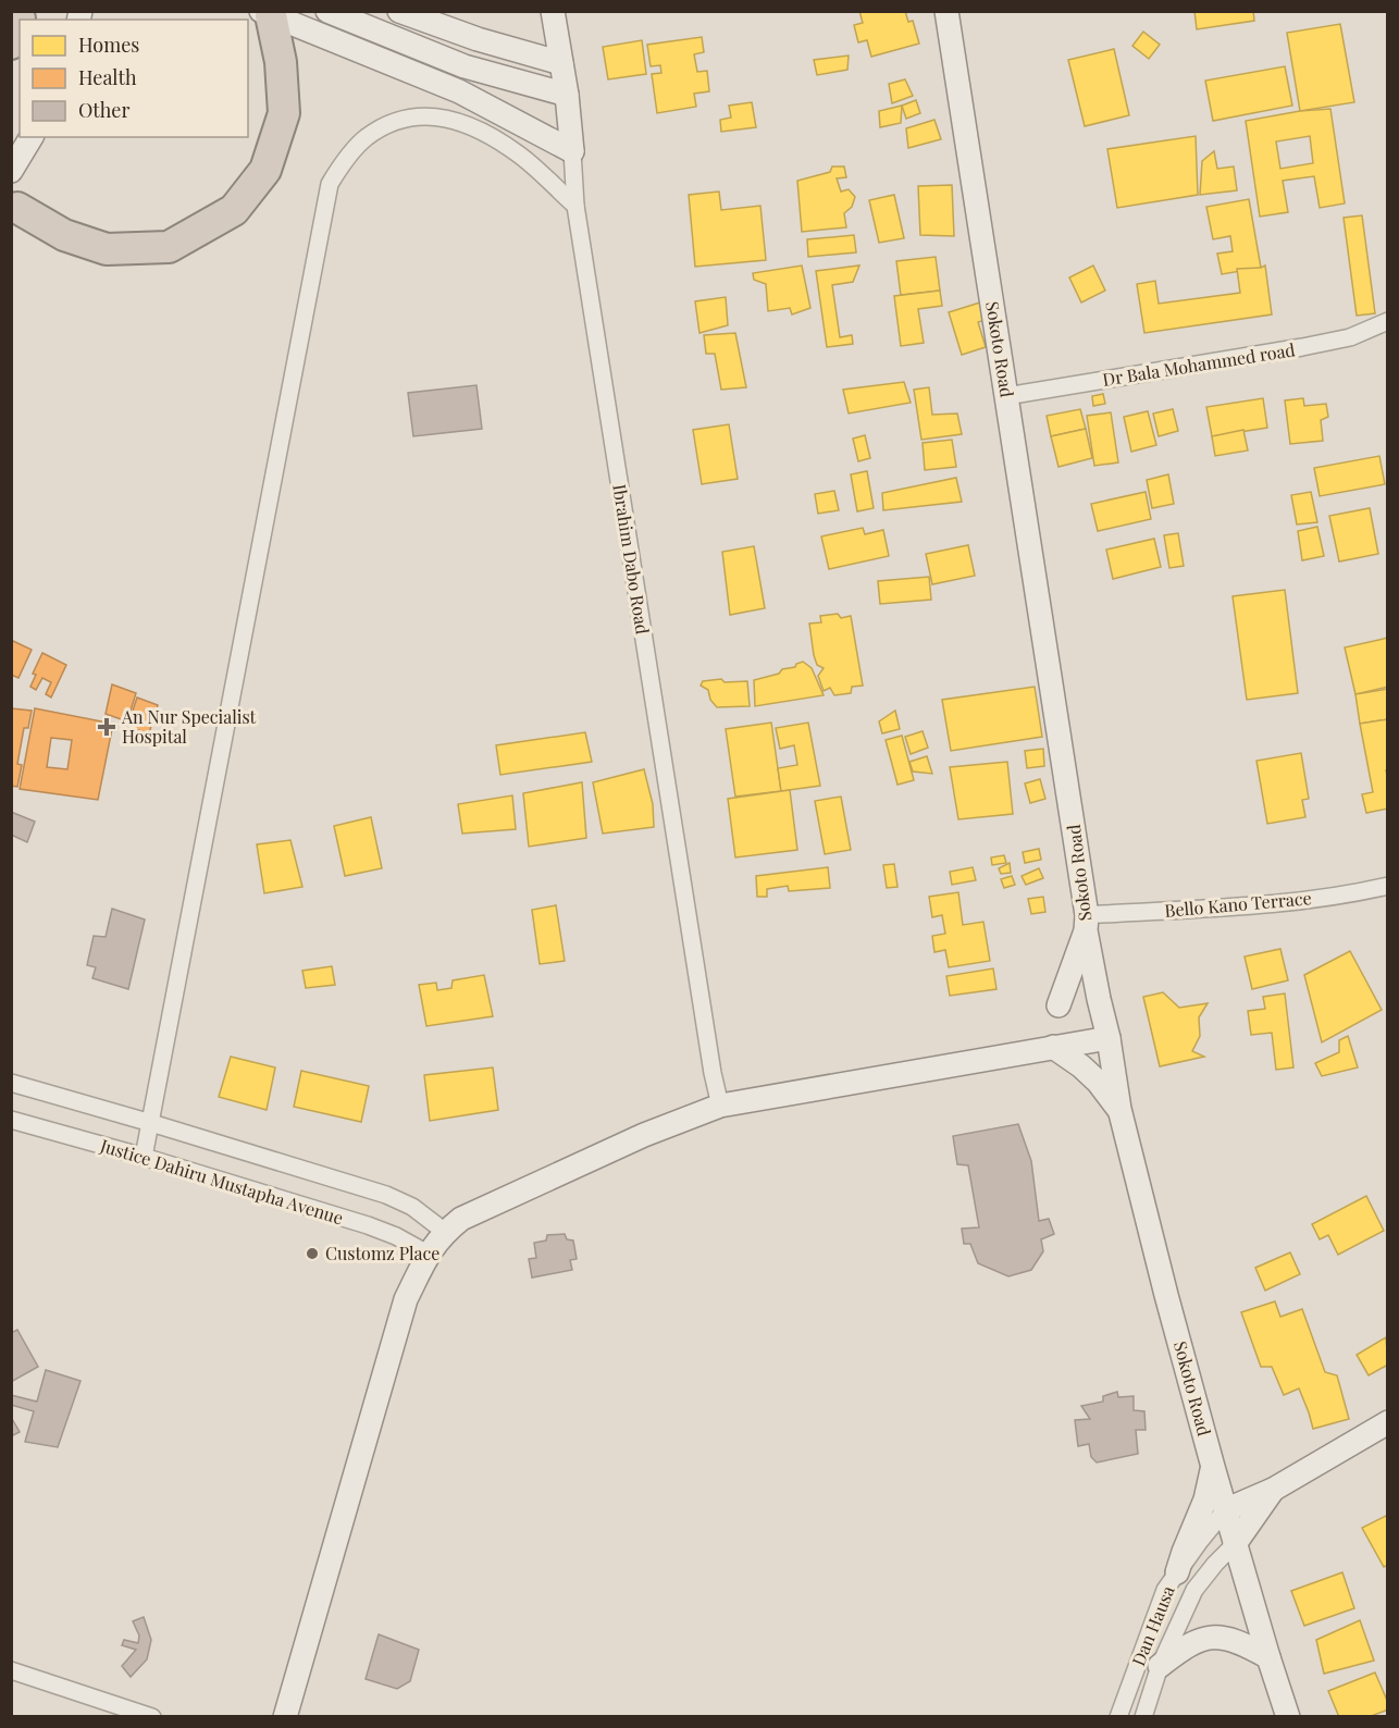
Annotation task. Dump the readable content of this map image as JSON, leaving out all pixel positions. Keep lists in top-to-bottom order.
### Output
{
  "streets": {
    "street": [
      "Sokoto Road",
      "Dr Bala Mohammed road",
      "Ibrahim Dabo Road",
      "Bello Kano Terrace",
      "Justice Dahiru Mustapha Avenue",
      "Dan Hausa"
    ]
  },
  "crossings": [
    ["Sokoto Road", "Dr Bala Mohammed road"],
    ["Sokoto Road", "Bello Kano Terrace"],
    ["Sokoto Road", "Dan Hausa"]
  ],
  "places": {
    "health": ["An Nur Specialist Hospital"],
    "other": ["Customz Place"]
  },
  "legend": ["Homes", "Health", "Other"]
}
